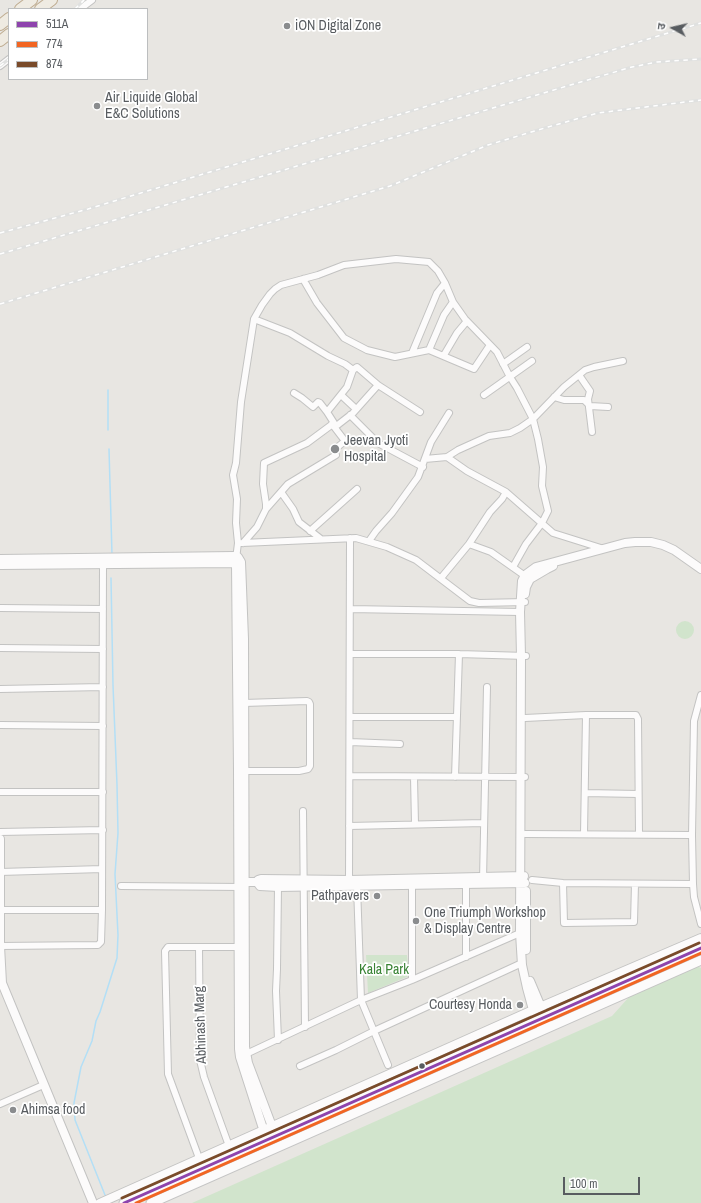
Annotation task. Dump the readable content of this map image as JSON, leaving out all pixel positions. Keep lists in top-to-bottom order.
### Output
{
  "streets": {
    "street": ["Abhinash Marg"]
  },
  "parks": ["Kala Park"],
  "places": [
    "iON Digital Zone",
    "Air Liquide Global E&C Solutions",
    "Jeevan Jyoti Hospital",
    "Pathpavers",
    "One Triumph Workshop & Display Centre",
    "Courtesy Honda",
    "Ahimsa food"
  ],
  "lines": ["transit line 874", "transit line 511A", "transit line 774"],
  "legend": ["511A", "774", "874"],
  "scale_bar": "100 m",
  "north": "left"
}
